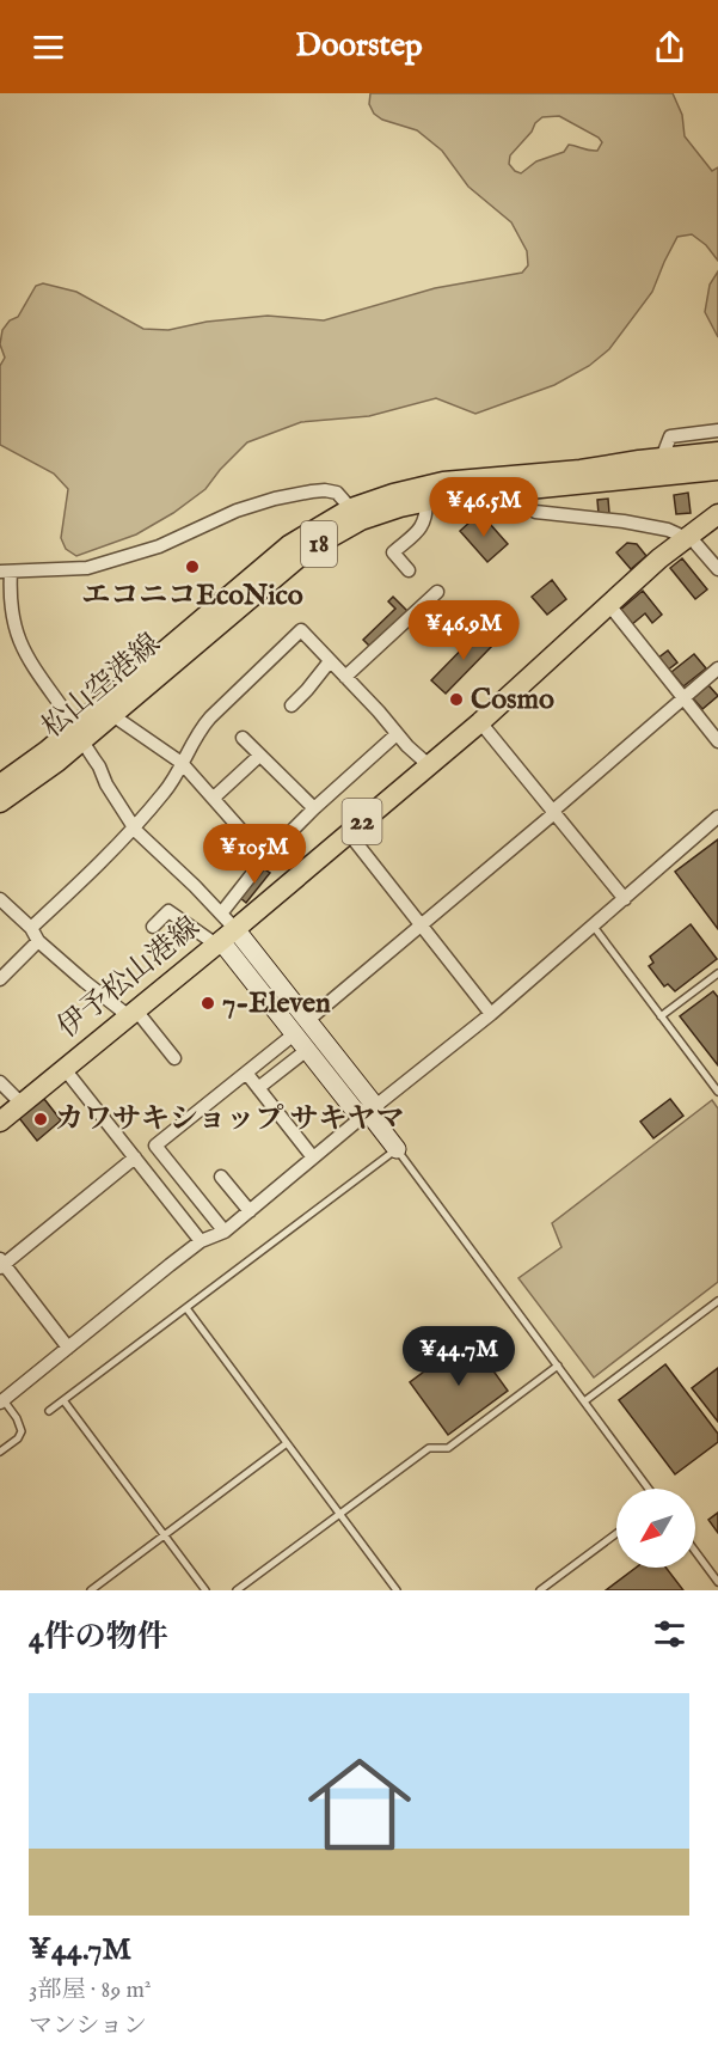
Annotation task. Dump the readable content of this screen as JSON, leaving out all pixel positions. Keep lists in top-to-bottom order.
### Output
{
  "streets": {
    "main road": [
      "18",
      "松山空港線",
      "22",
      "伊予松山港線"
    ]
  },
  "places": [
    "エコニコEcoNico",
    "Cosmo",
    "7-Eleven",
    "カワサキショップ サキヤマ"
  ],
  "north": "bottom left",
  "page": {
    "header": "Doorstep",
    "price": [
      "¥46.5M",
      "¥46.9M",
      "¥105M",
      "¥44.7M"
    ],
    "heading": "4件の物件",
    "list": [
      {
        "name": "¥44.7M",
        "note": "3部屋 · 89 m² · マンション"
      }
    ]
  }
}
